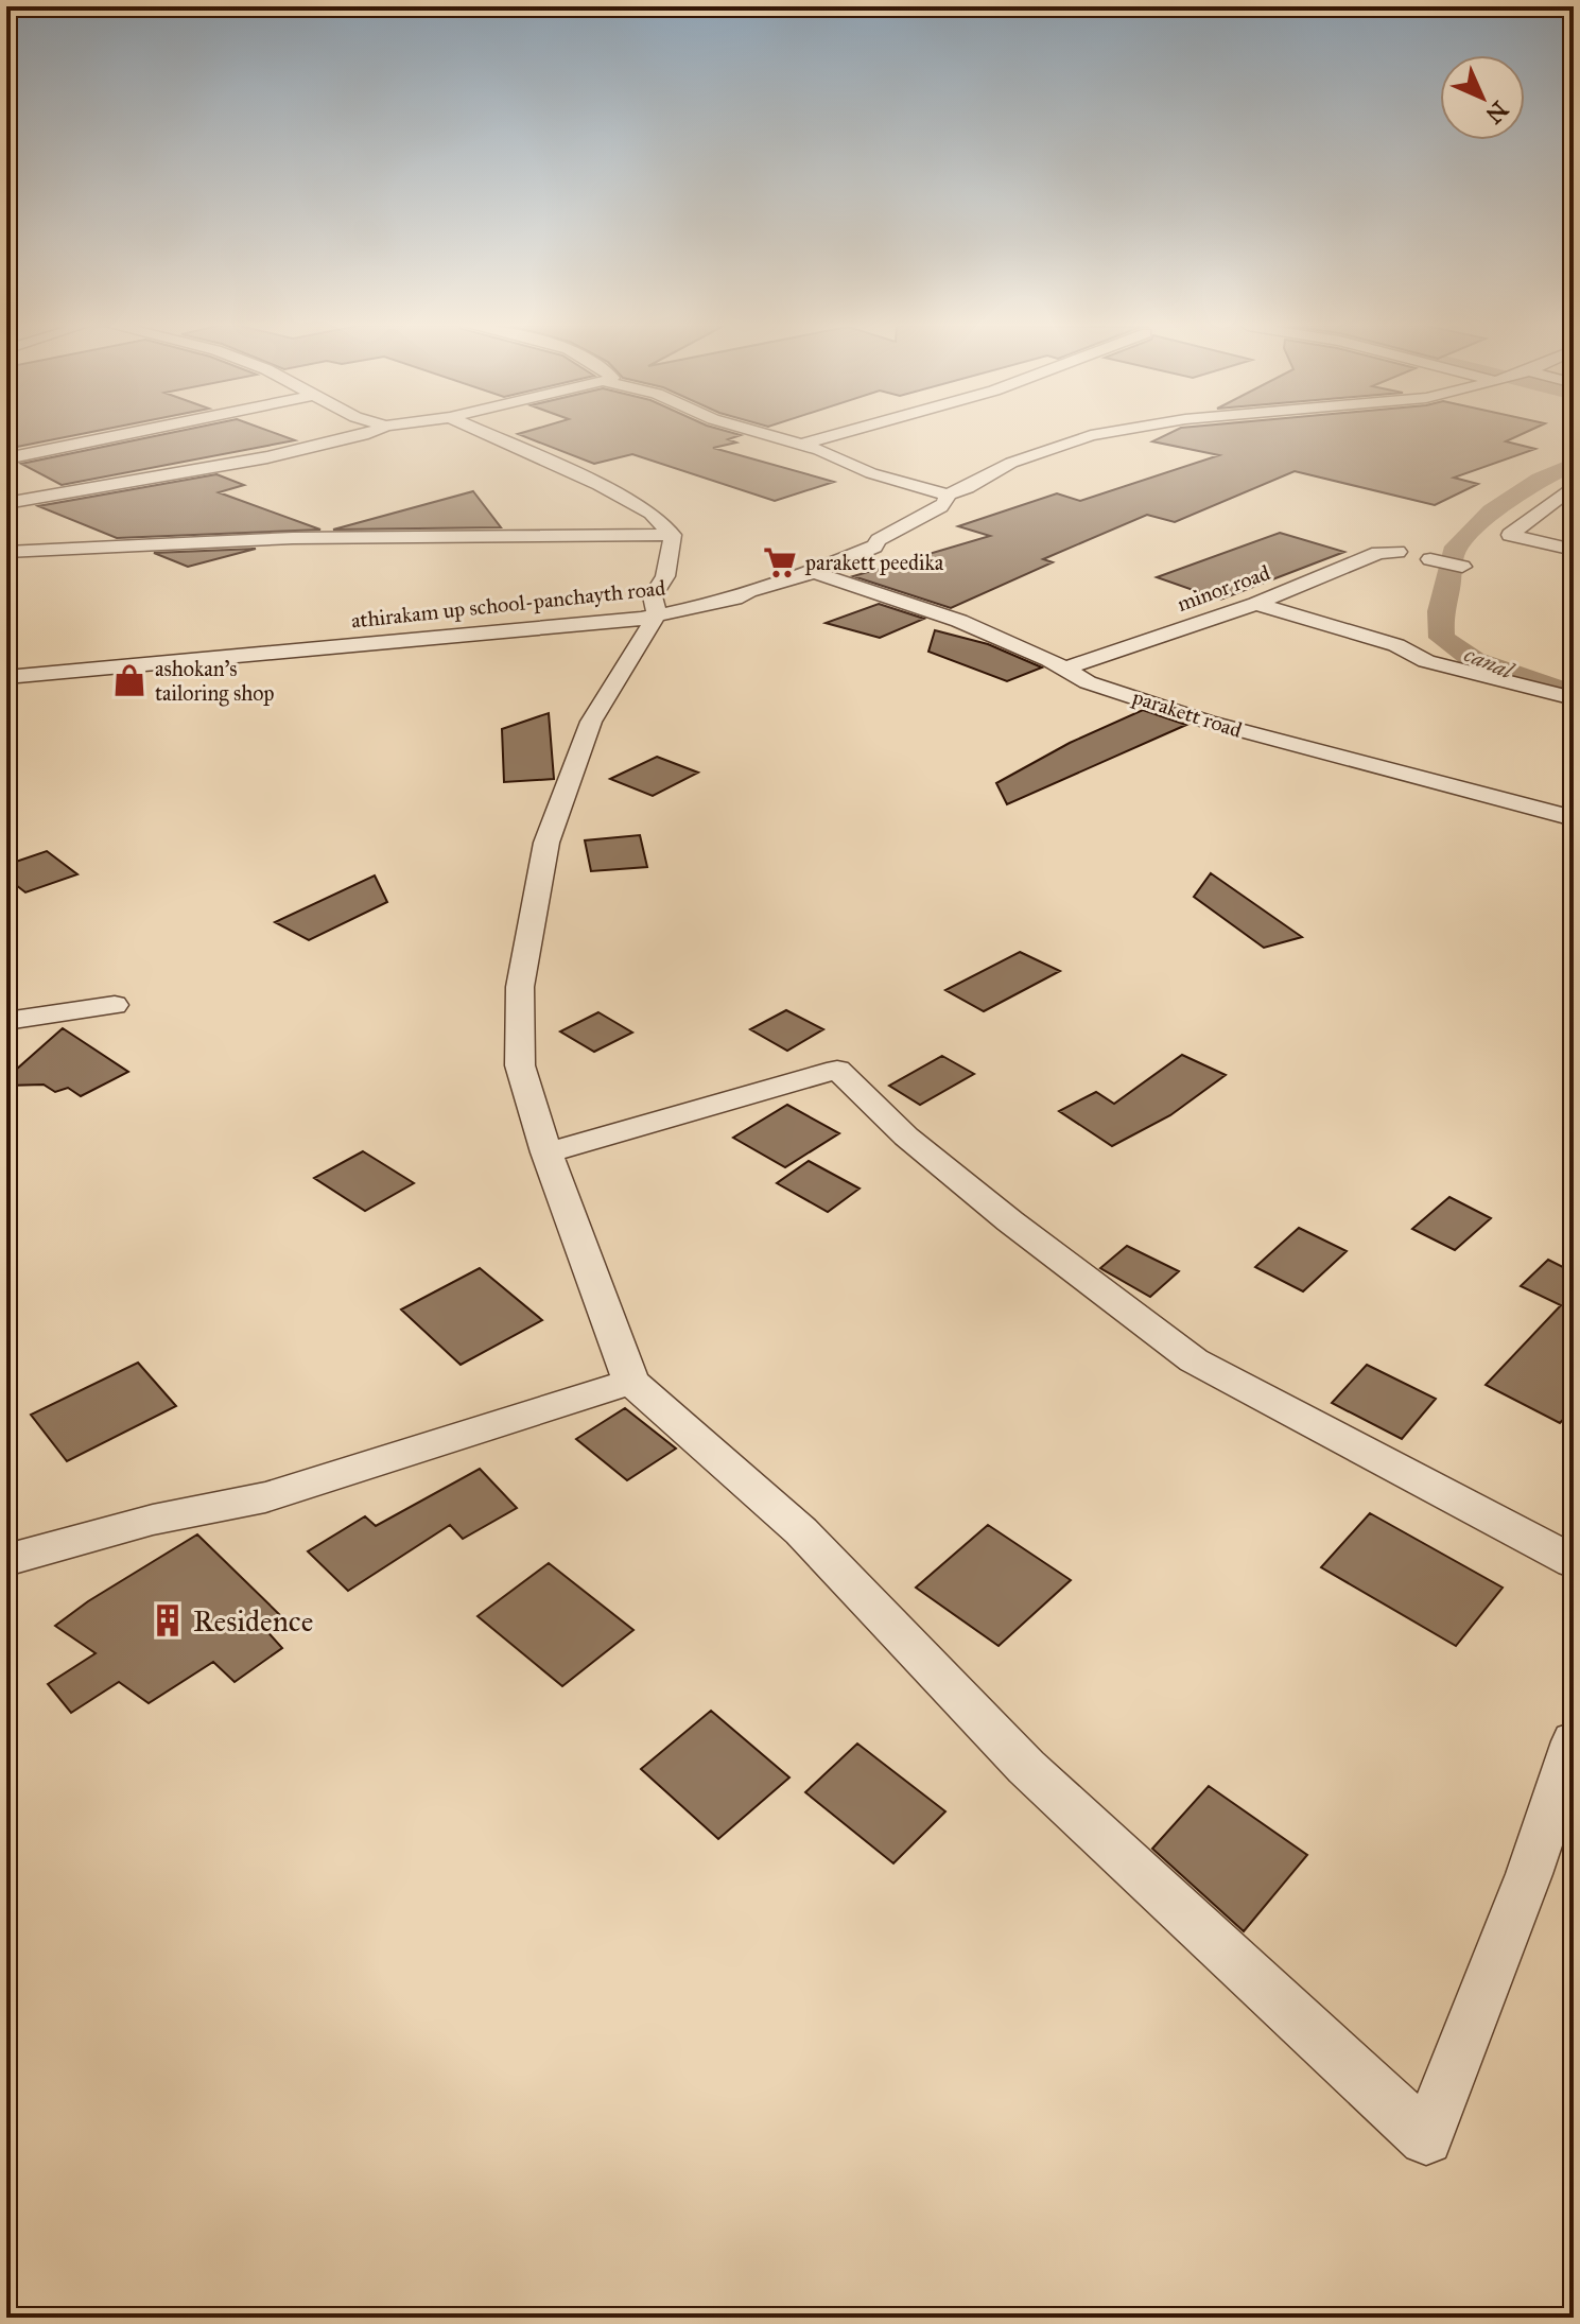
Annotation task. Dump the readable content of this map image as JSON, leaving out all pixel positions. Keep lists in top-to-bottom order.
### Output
{
  "streets": {
    "street": ["minor road", "athirakam up school-panchayth road", "parakett road"]
  },
  "crossings": [
    ["minor road", "parakett road"],
    ["athirakam up school-panchayth road", "parakett road"]
  ],
  "water": ["canal"],
  "places": {
    "supermarket": ["parakett peedika"],
    "shop": ["ashokan's tailoring shop"],
    "building": ["Residence"]
  },
  "north": "bottom right"
}
